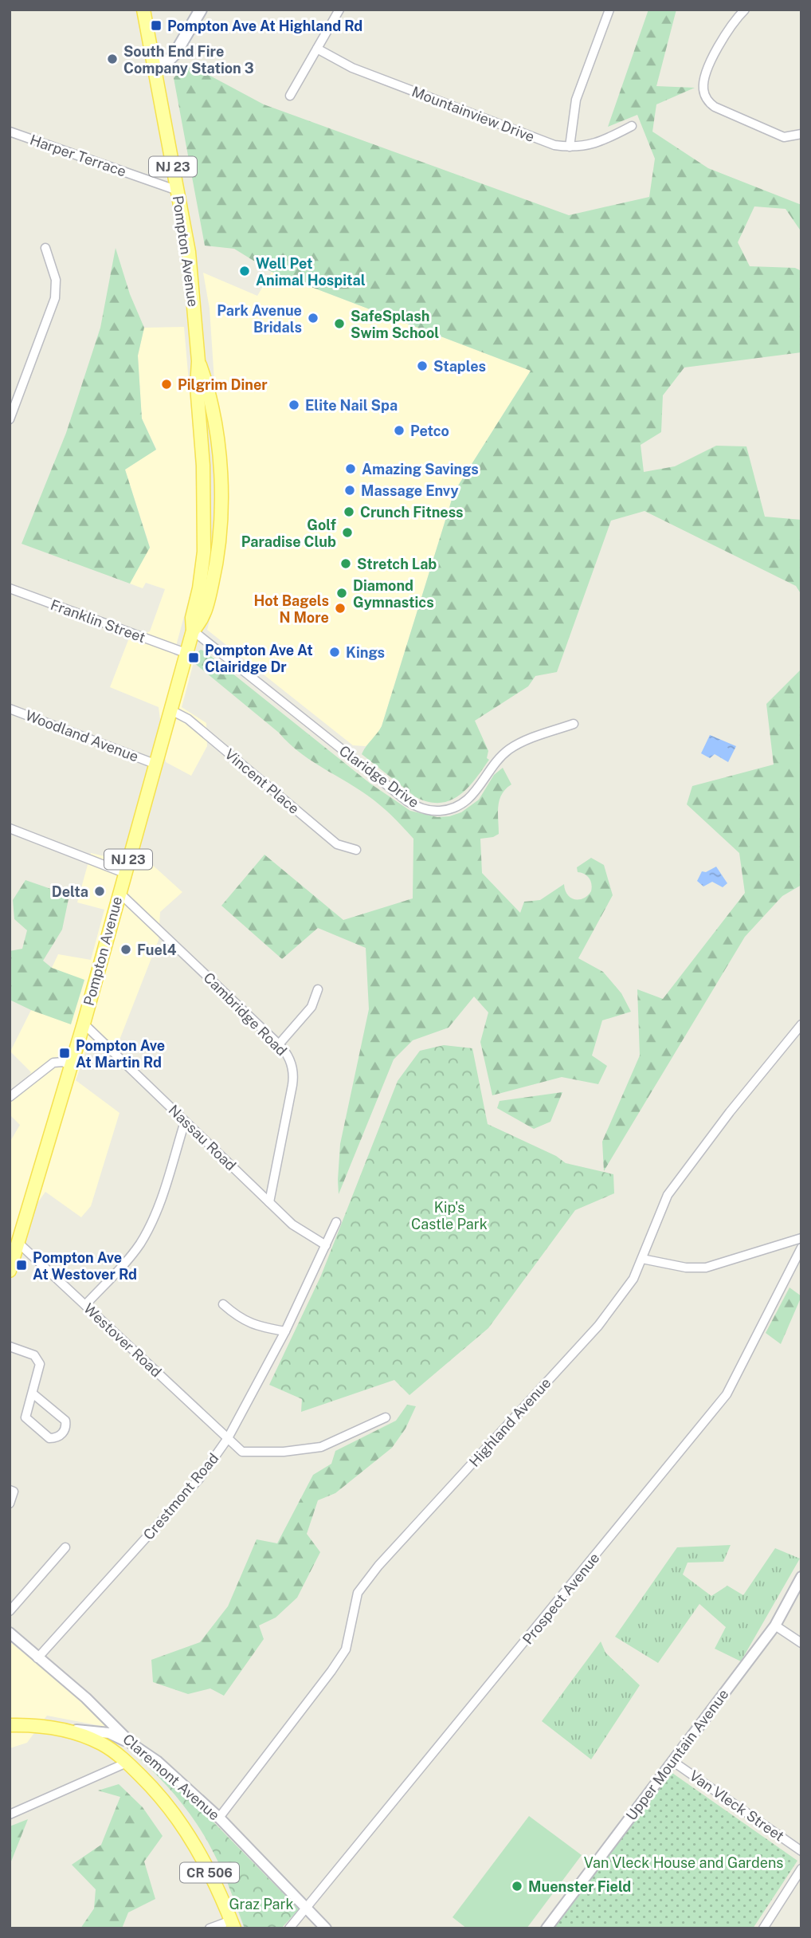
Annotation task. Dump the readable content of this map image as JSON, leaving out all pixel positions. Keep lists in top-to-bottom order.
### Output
{
  "streets": {
    "main road": ["NJ 23", "Pompton Avenue", "CR 506"],
    "street": [
      "Mountainview Drive",
      "Harper Terrace",
      "Franklin Street",
      "Woodland Avenue",
      "Claridge Drive",
      "Vincent Place",
      "Cambridge Road",
      "Nassau Road",
      "Westover Road",
      "Highland Avenue",
      "Crestmont Road",
      "Prospect Avenue",
      "Upper Mountain Avenue",
      "Claremont Avenue",
      "Van Vleck Street"
    ]
  },
  "crossings": [
    ["Harper Terrace", "Pompton Avenue"],
    ["Pompton Avenue", "Franklin Street"],
    ["Pompton Avenue", "Woodland Avenue"],
    ["Pompton Avenue", "Claridge Drive"],
    ["Pompton Avenue", "Vincent Place"],
    ["Pompton Avenue", "Cambridge Road"],
    ["Pompton Avenue", "Nassau Road"],
    ["Pompton Avenue", "Westover Road"],
    ["Cambridge Road", "Nassau Road"],
    ["Nassau Road", "Crestmont Road"],
    ["Westover Road", "Crestmont Road"],
    ["Highland Avenue", "Claremont Avenue"],
    ["Crestmont Road", "Claremont Avenue"],
    ["Prospect Avenue", "Claremont Avenue"],
    ["Upper Mountain Avenue", "Van Vleck Street"]
  ],
  "parks": ["Kip's Castle Park", "Van Vleck House and Gardens", "Graz Park"],
  "places": {
    "transit": [
      "Pompton Ave At Highland Rd",
      "Pompton Ave At Clairidge Dr",
      "Pompton Ave At Martin Rd",
      "Pompton Ave At Westover Rd"
    ],
    "other": [
      "South End Fire Company Station 3",
      "Well Pet Animal Hospital",
      "Park Avenue Bridals",
      "SafeSplash Swim School",
      "Staples",
      "Pilgrim Diner",
      "Elite Nail Spa",
      "Petco",
      "Amazing Savings",
      "Massage Envy",
      "Crunch Fitness",
      "Golf Paradise Club",
      "Stretch Lab",
      "Diamond Gymnastics",
      "Hot Bagels N More",
      "Kings",
      "Delta",
      "Fuel4",
      "Muenster Field"
    ]
  }
}
